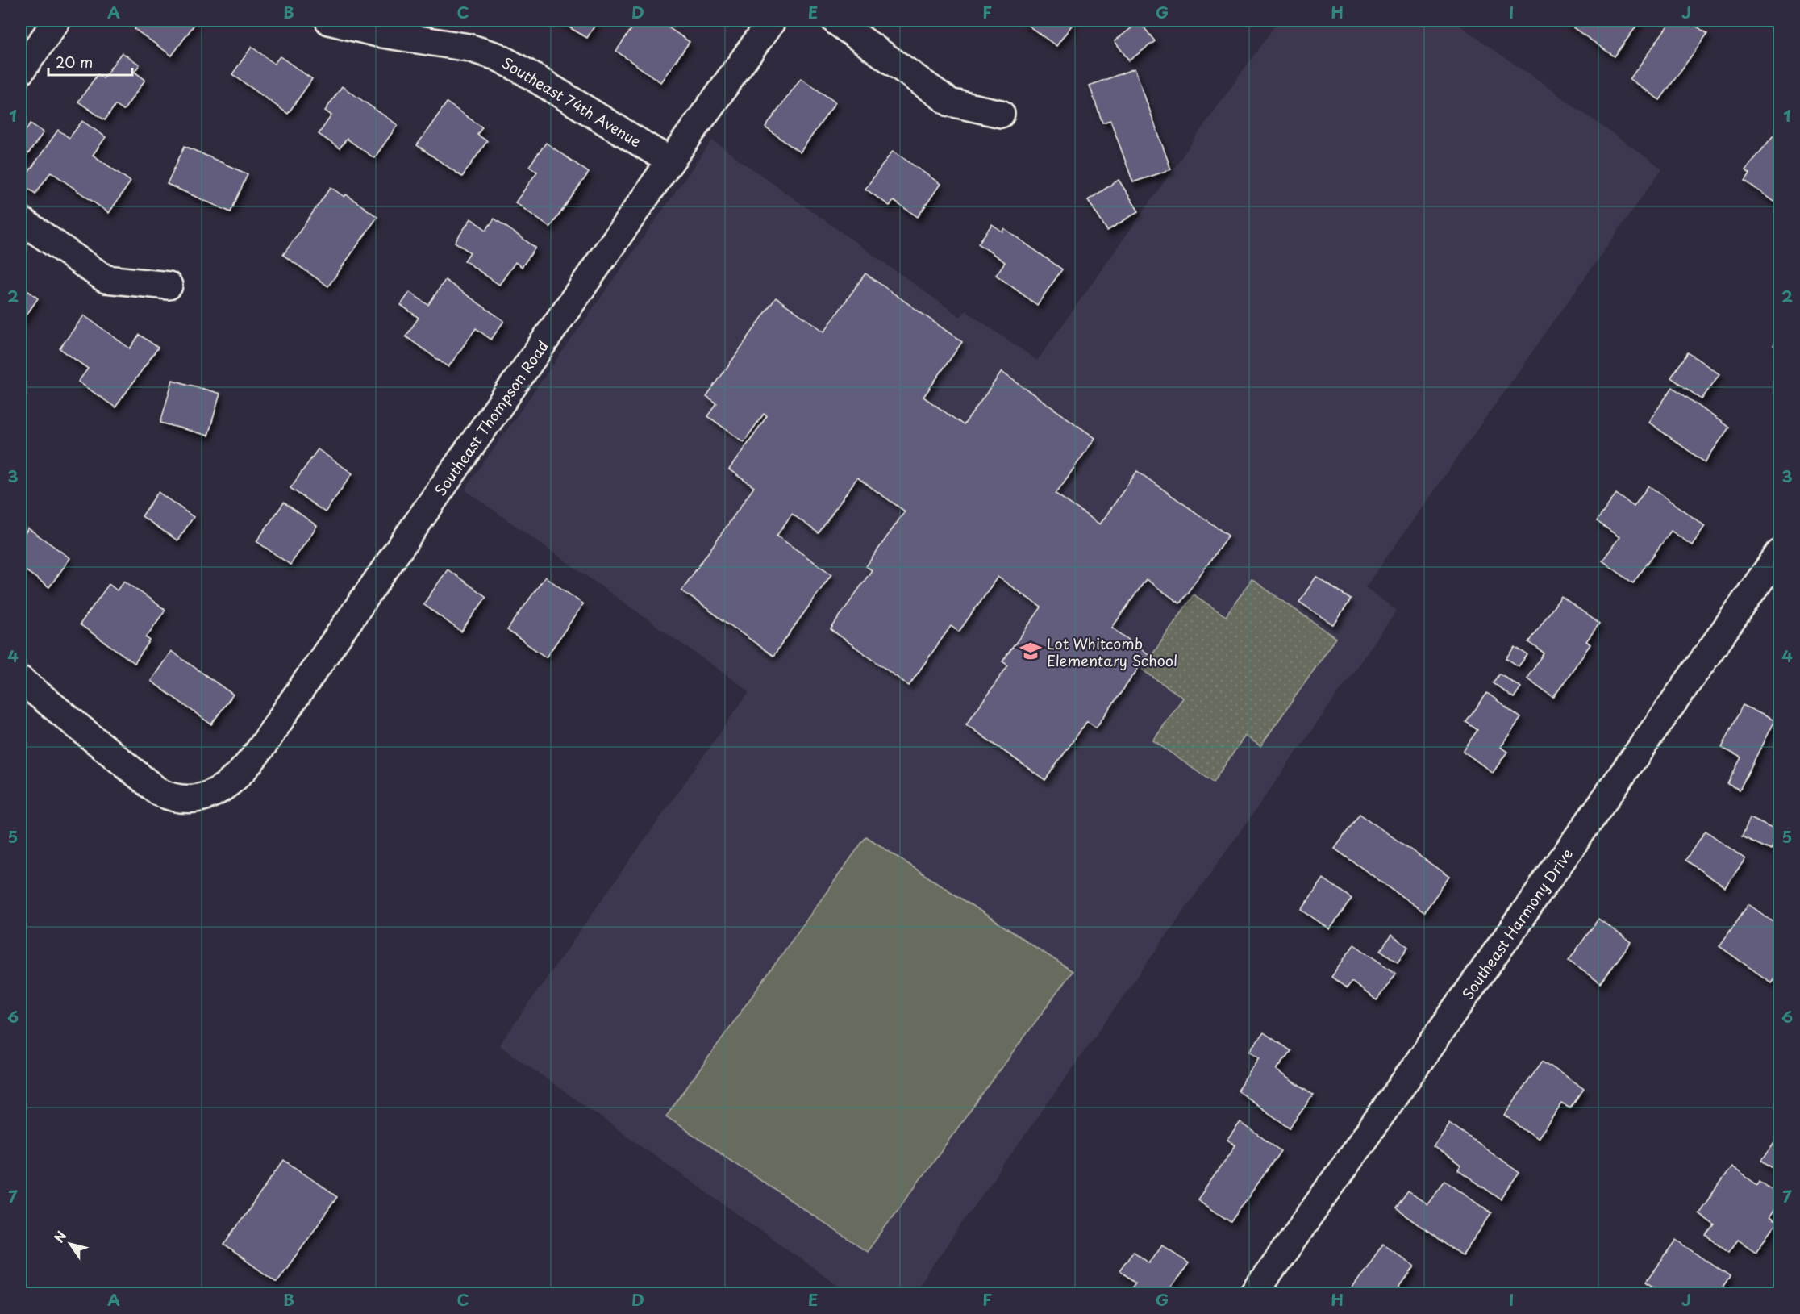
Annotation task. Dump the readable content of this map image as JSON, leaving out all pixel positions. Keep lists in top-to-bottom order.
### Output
{
  "streets": {
    "street": ["Southeast 74th Avenue", "Southeast Thompson Road", "Southeast Harmony Drive"]
  },
  "crossings": [
    ["Southeast 74th Avenue", "Southeast Thompson Road"]
  ],
  "places": {
    "school or university": ["Lot Whitcomb Elementary School"]
  },
  "scale_bar": "20 m",
  "north": "top left",
  "grid": {
    "columns": [
      "A",
      "B",
      "C",
      "D",
      "E",
      "F",
      "G",
      "H",
      "I",
      "J"
    ],
    "rows": [
      "1",
      "2",
      "3",
      "4",
      "5",
      "6",
      "7"
    ]
  }
}
